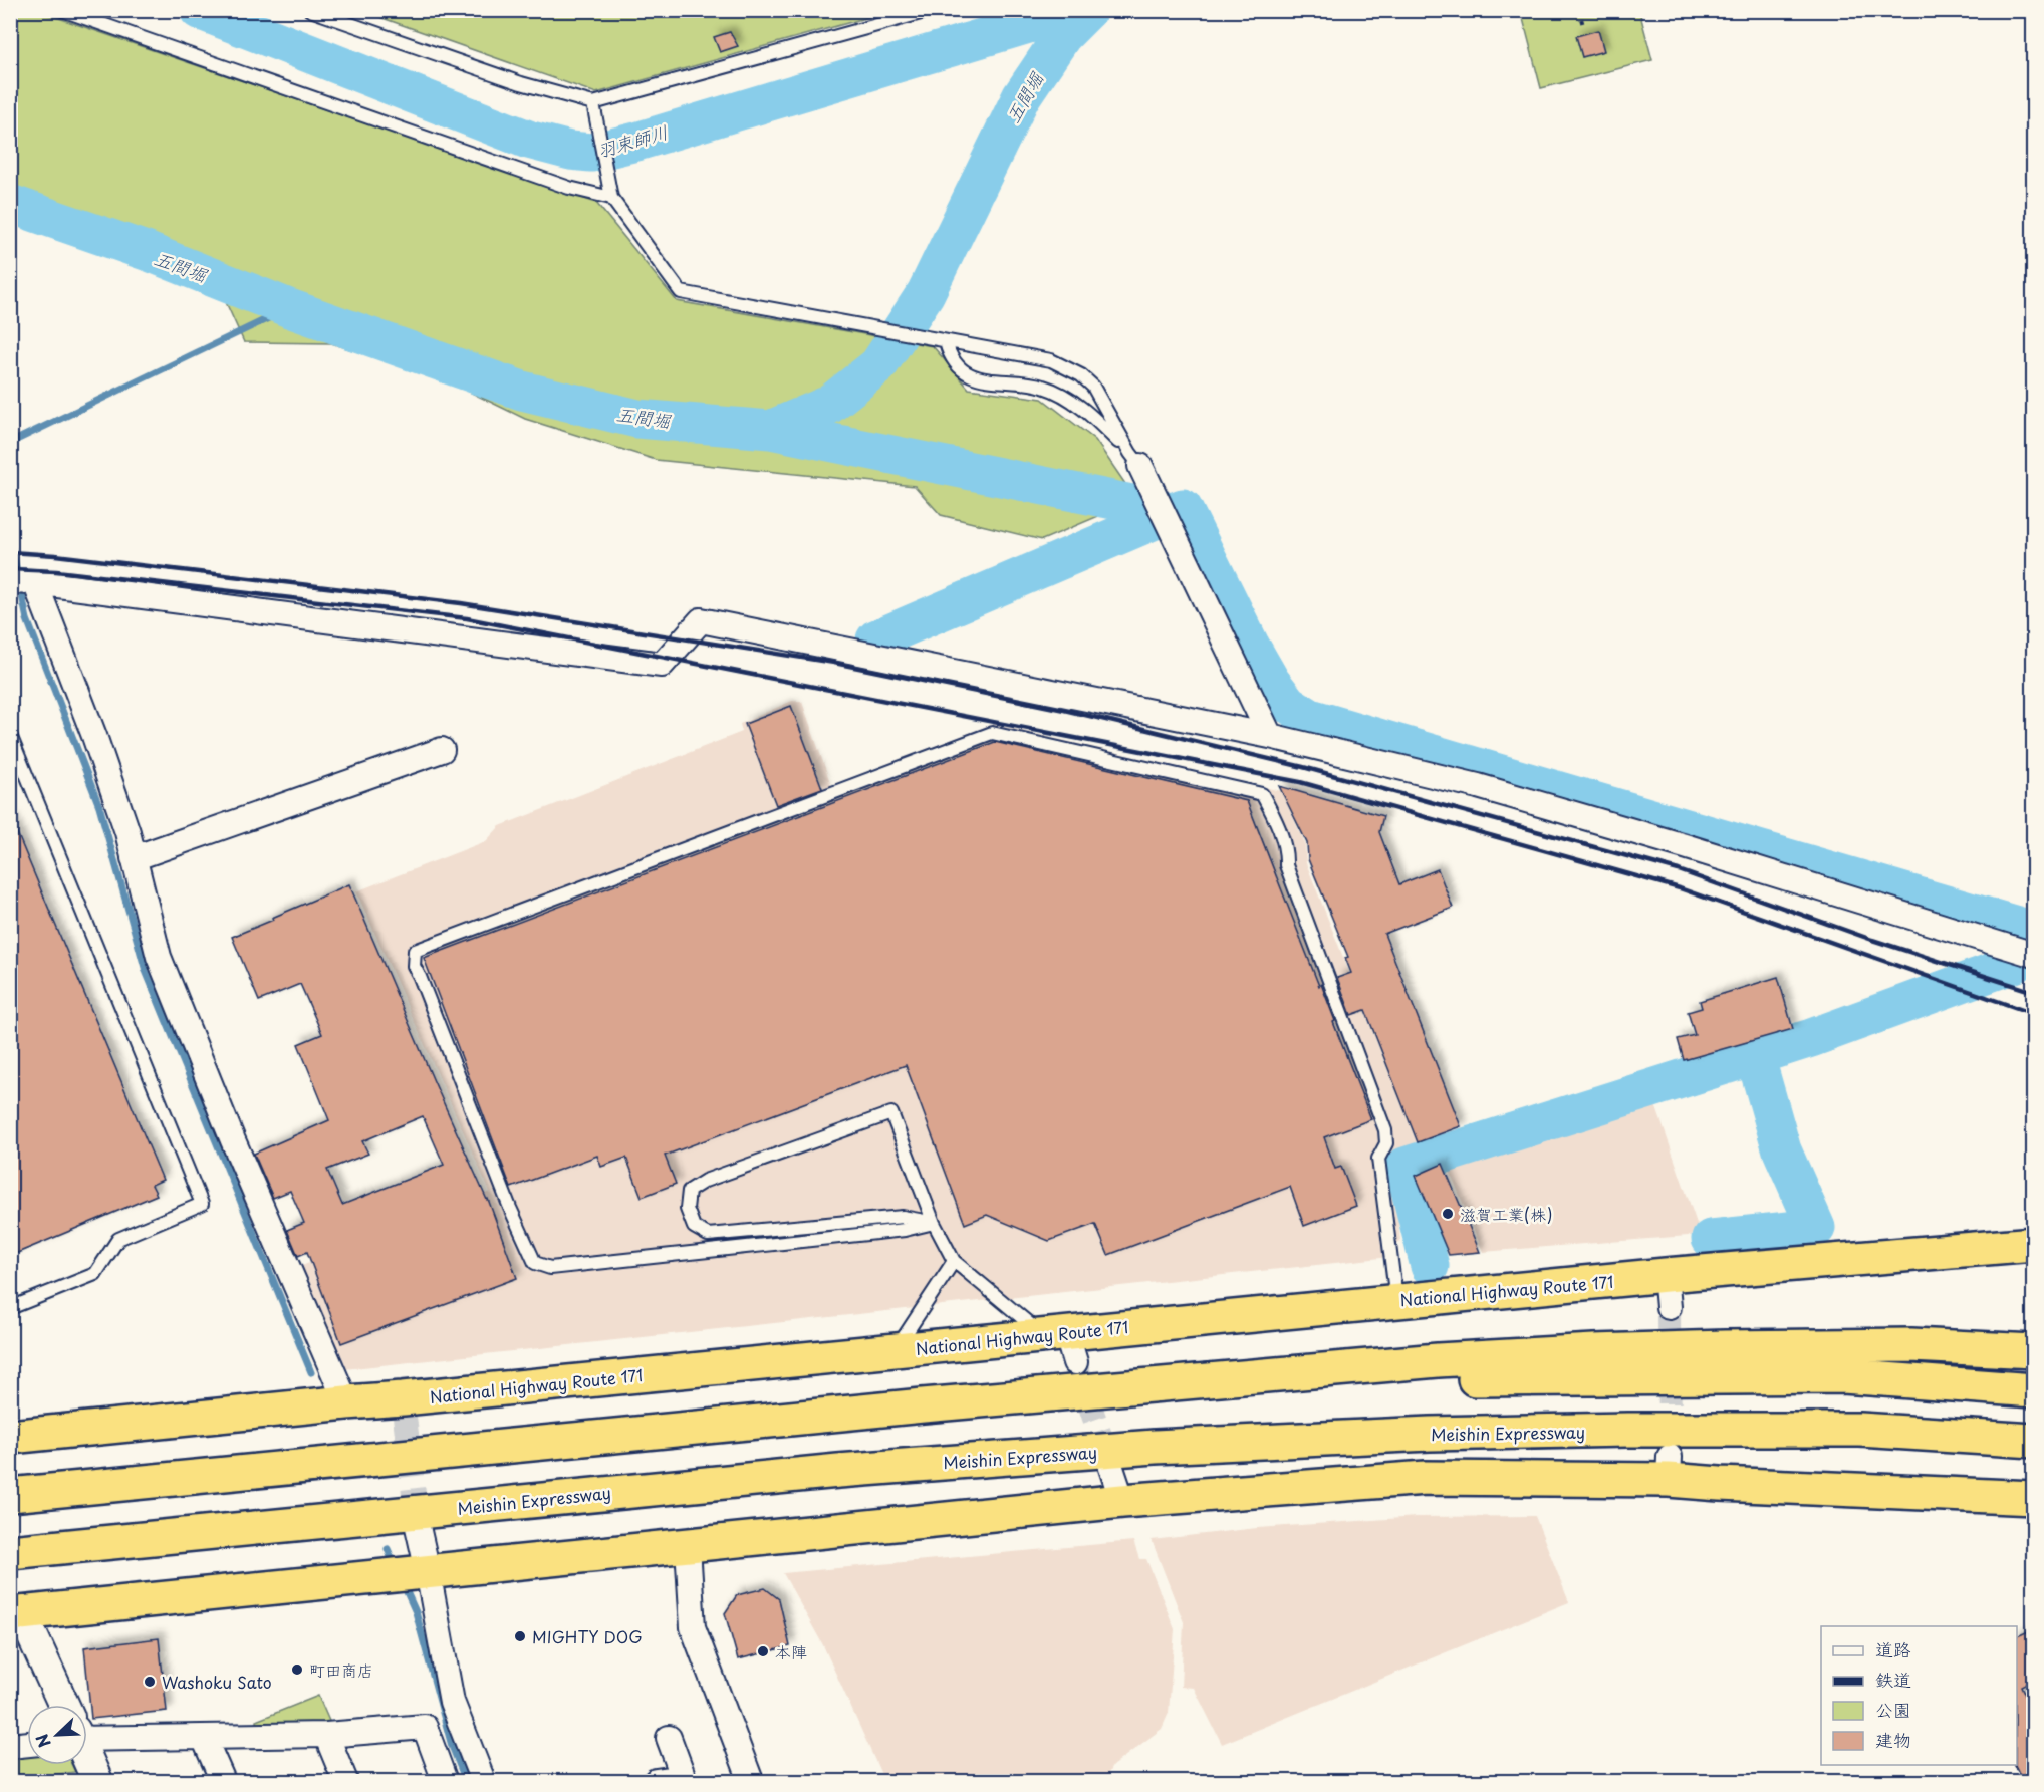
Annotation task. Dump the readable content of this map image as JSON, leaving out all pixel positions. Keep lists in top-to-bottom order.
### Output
{
  "streets": {
    "highway": ["National Highway Route 171", "Meishin Expressway"]
  },
  "water": ["五間堀", "羽束師川"],
  "places": [
    "滋賀工業(株)",
    "MIGHTY DOG",
    "本陣",
    "町田商店",
    "Washoku Sato"
  ],
  "legend": [
    "道路",
    "鉄道",
    "公園",
    "建物"
  ],
  "north": "bottom left"
}
